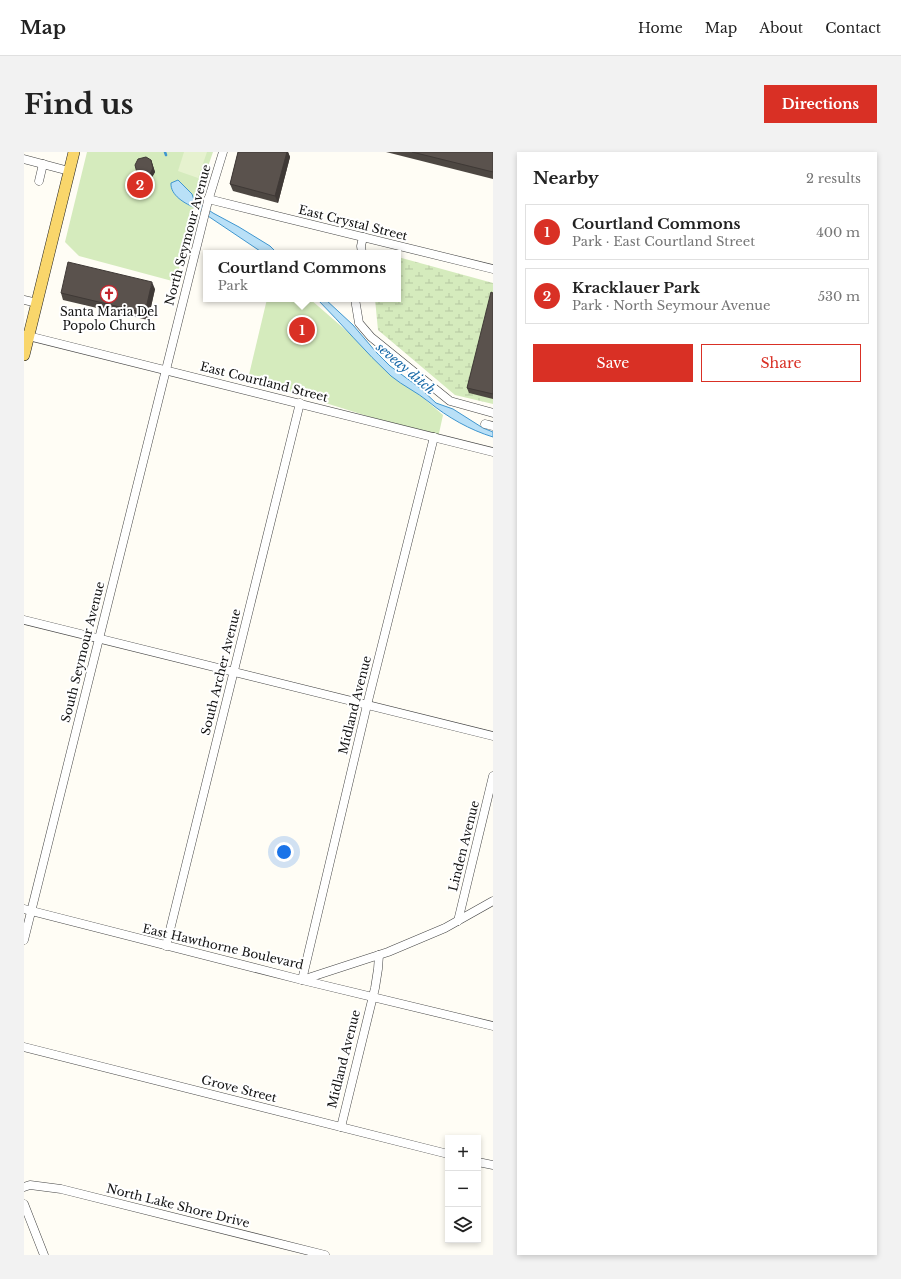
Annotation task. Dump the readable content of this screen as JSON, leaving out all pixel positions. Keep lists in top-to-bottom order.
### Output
{
  "streets": {
    "street": [
      "East Crystal Street",
      "North Seymour Avenue",
      "East Courtland Street",
      "South Seymour Avenue",
      "South Archer Avenue",
      "Midland Avenue",
      "Linden Avenue",
      "East Hawthorne Boulevard",
      "Grove Street",
      "North Lake Shore Drive"
    ]
  },
  "crossings": [
    ["East Crystal Street", "North Seymour Avenue"],
    ["North Seymour Avenue", "East Courtland Street"],
    ["North Seymour Avenue", "South Seymour Avenue"],
    ["East Courtland Street", "South Seymour Avenue"],
    ["East Courtland Street", "South Archer Avenue"],
    ["East Courtland Street", "Midland Avenue"],
    ["South Seymour Avenue", "East Hawthorne Boulevard"],
    ["South Archer Avenue", "East Hawthorne Boulevard"],
    ["Midland Avenue", "East Hawthorne Boulevard"],
    ["Midland Avenue", "Grove Street"],
    ["Linden Avenue", "East Hawthorne Boulevard"]
  ],
  "water": ["seveay ditch"],
  "places": {
    "church": ["Santa Maria Del Popolo Church"]
  },
  "page": {
    "header": "Map",
    "nav": [
      "Home",
      "Map",
      "About",
      "Contact"
    ],
    "buttons": [
      "Directions",
      ["Save", "Share"]
    ],
    "title": "Find us",
    "heading": ["Nearby", "2 results"],
    "pins": ["2", "1"],
    "list": [
      {
        "mark": "1",
        "name": "Courtland Commons",
        "note": "Park · East Courtland Street",
        "value": "400 m"
      },
      {
        "mark": "2",
        "name": "Kracklauer Park",
        "note": "Park · North Seymour Avenue",
        "value": "530 m"
      }
    ],
    "popup": ["Courtland Commons", "Park"],
    "map_buttons": ["+", "−"]
  }
}
